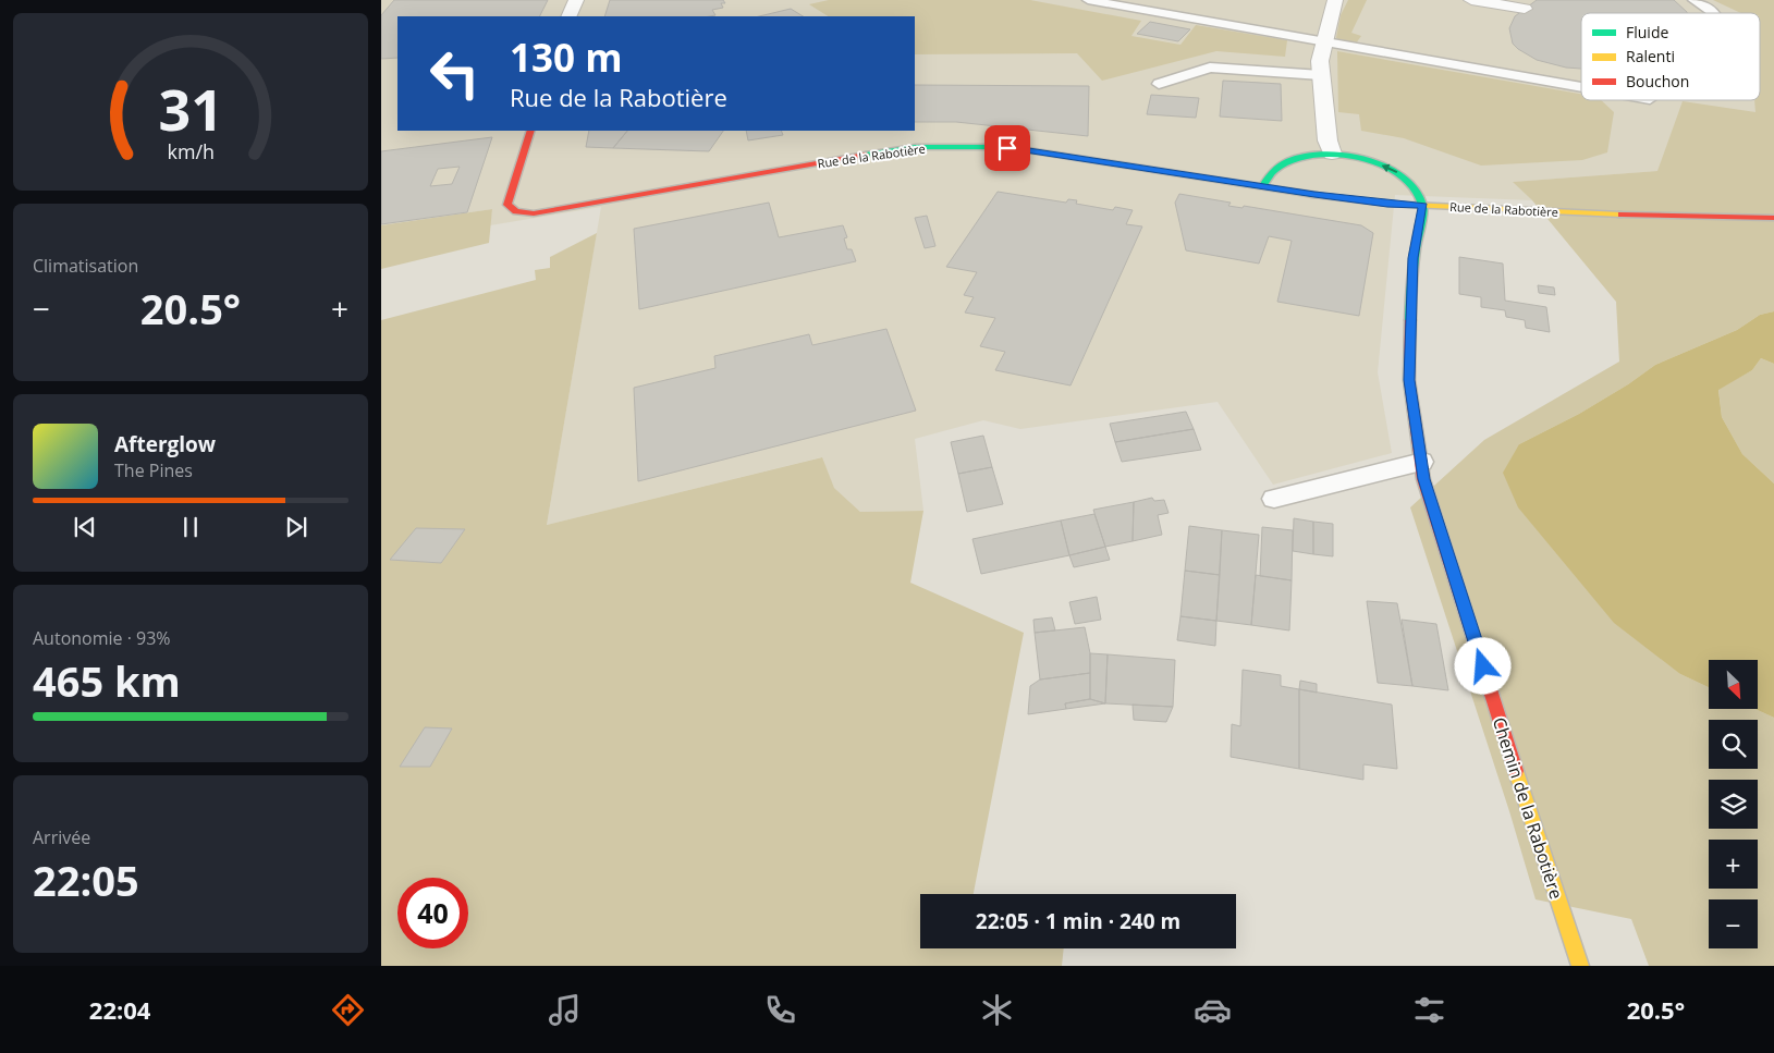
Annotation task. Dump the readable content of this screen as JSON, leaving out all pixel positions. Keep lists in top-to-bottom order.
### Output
{
  "streets": {
    "street": ["Rue de la Rabotière", "Chemin de la Rabotière"]
  },
  "crossings": [
    ["Rue de la Rabotière", "Chemin de la Rabotière"]
  ],
  "legend": ["Fluide", "Ralenti", "Bouchon"],
  "north": "bottom right",
  "page": {
    "turn": ["130 m", "Rue de la Rabotière"],
    "tile": [
      "Climatisation",
      ["Autonomie · 93%", "465 km"],
      ["Arrivée", "22:05"]
    ],
    "heat": ["−", "20.5°", "+"],
    "song": ["Afterglow", "The Pines"],
    "map_buttons": ["+", "−"],
    "limit": "40",
    "trip": "22:05 · 1 min · 240 m",
    "tabs": ["22:04", "20.5°"],
    "gauge": ["31", "km/h"]
  }
}
